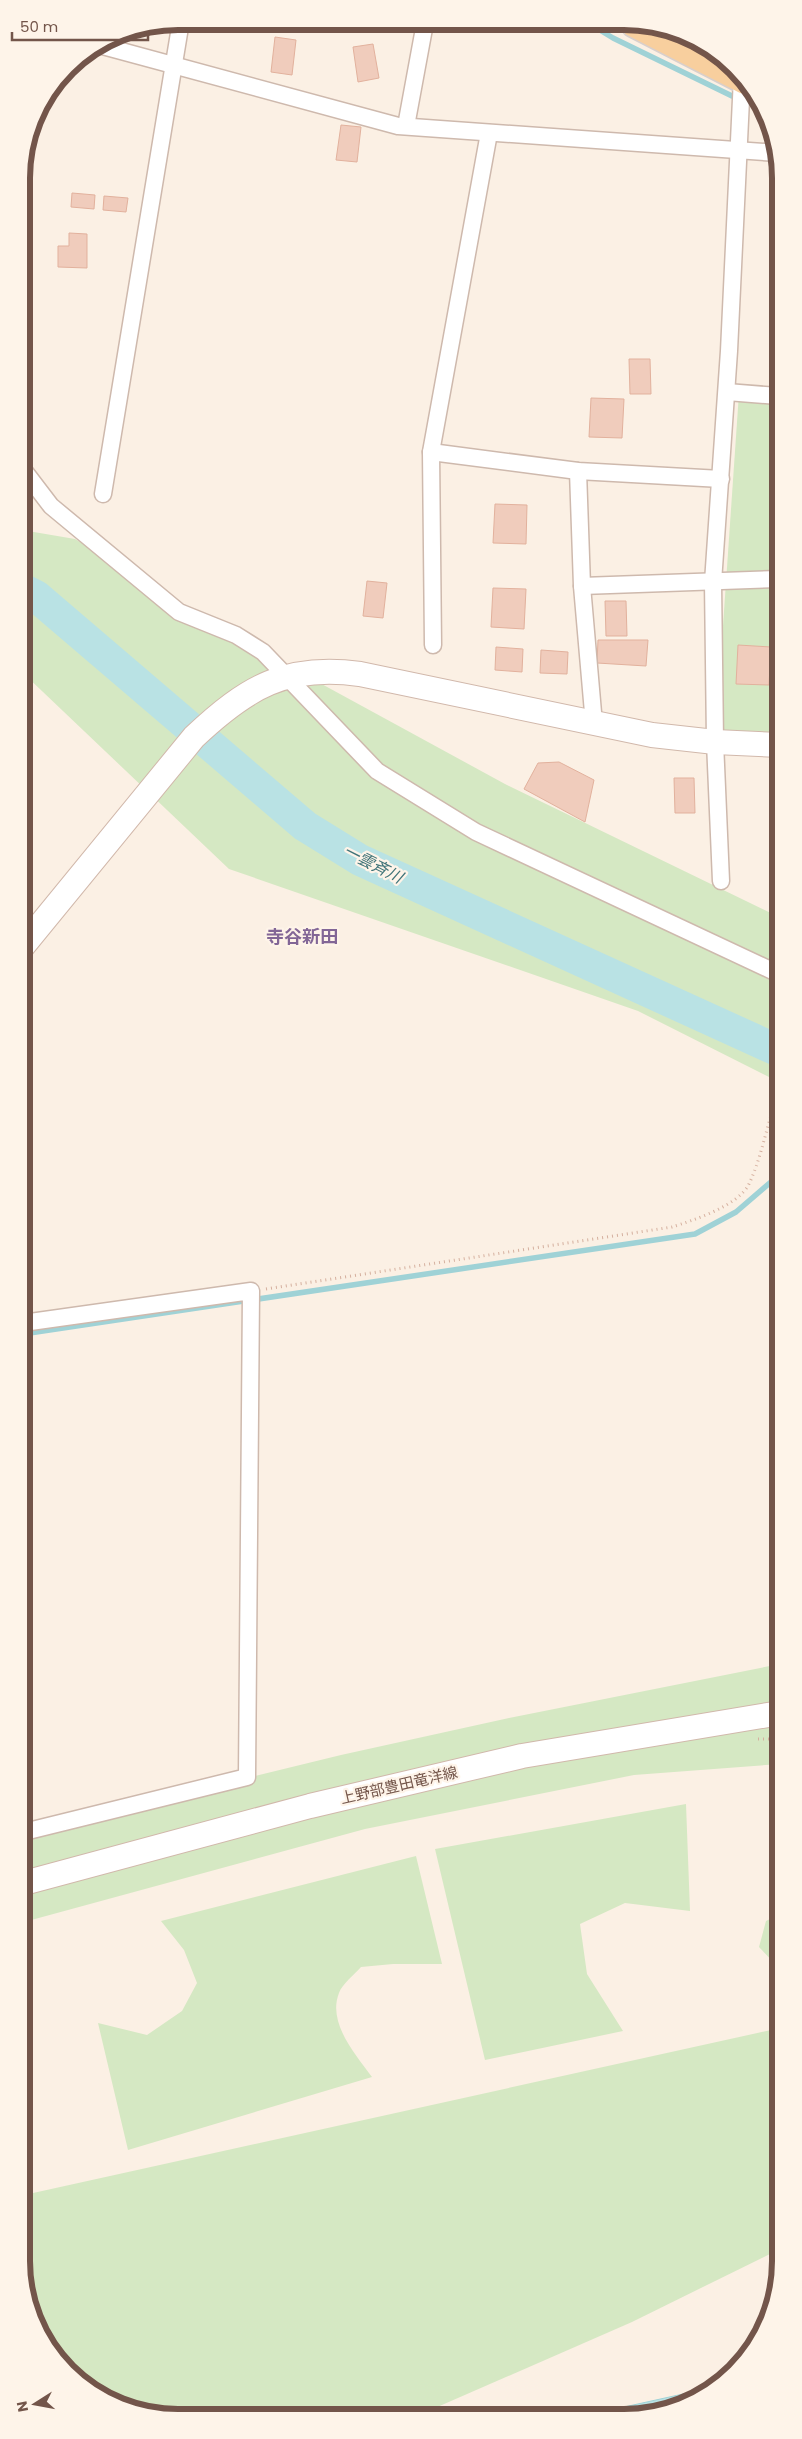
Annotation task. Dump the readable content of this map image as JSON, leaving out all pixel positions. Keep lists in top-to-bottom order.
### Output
{
  "streets": {
    "street": ["上野部豊田竜洋線"]
  },
  "districts": ["寺谷新田"],
  "water": ["一雲斉川"],
  "scale_bar": "50 m",
  "north": "left"
}
